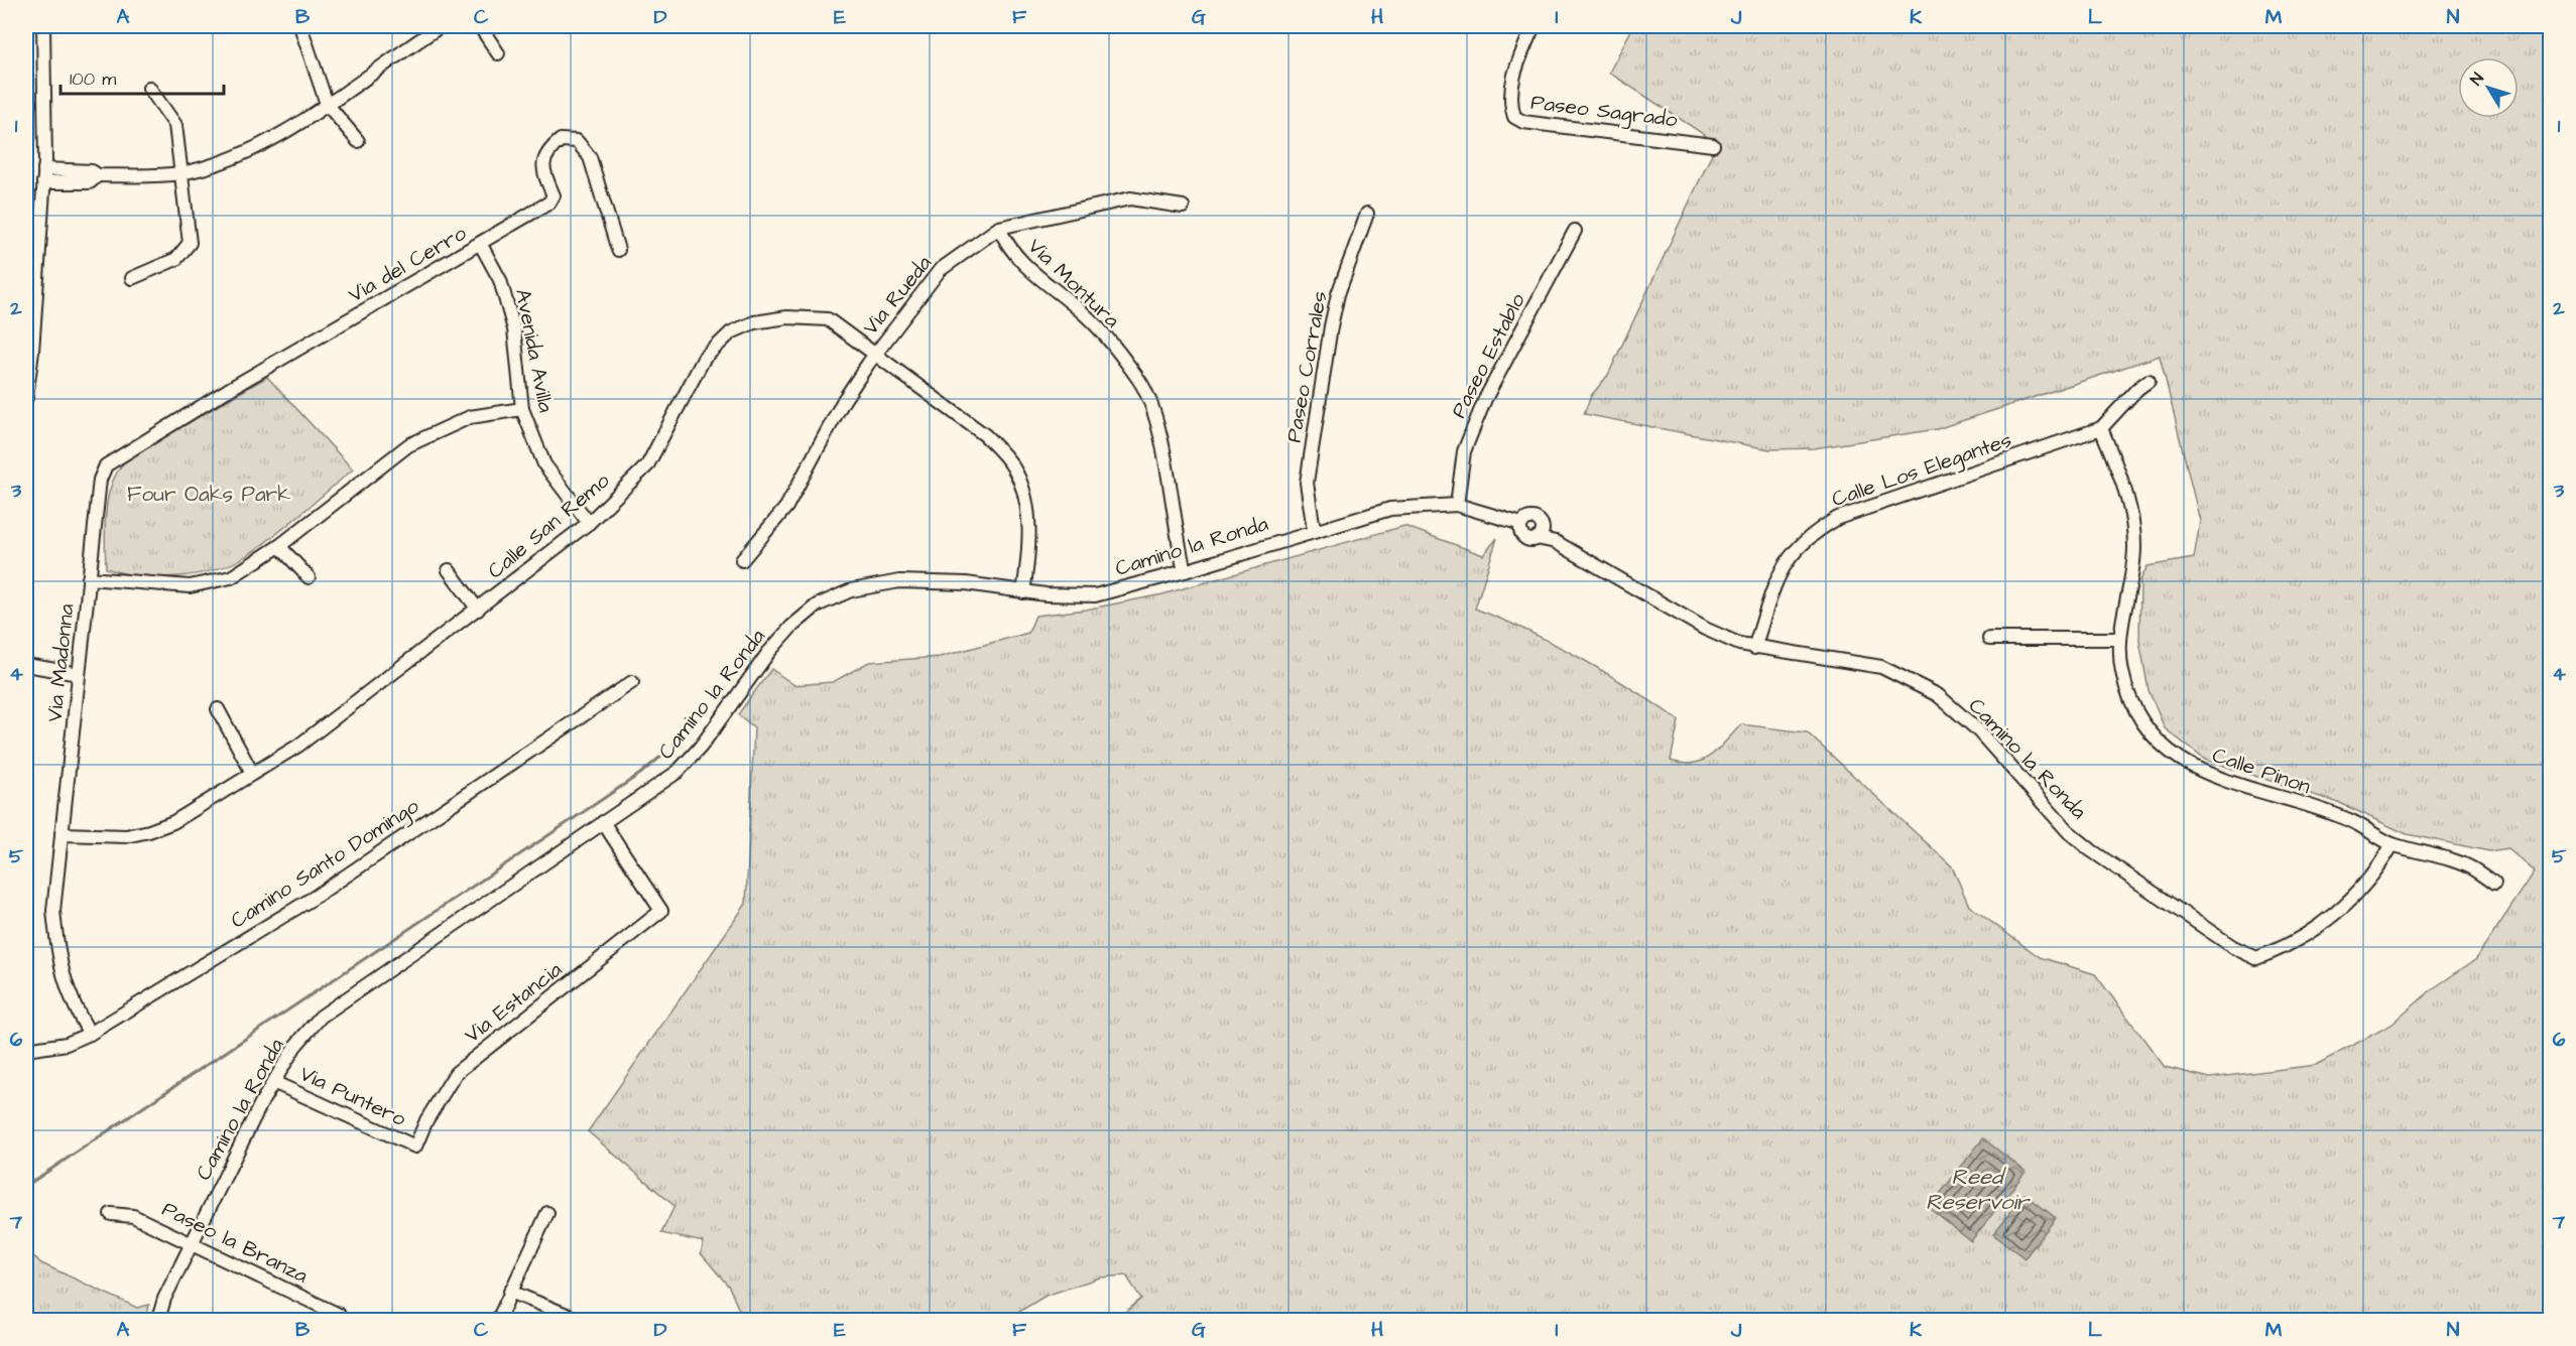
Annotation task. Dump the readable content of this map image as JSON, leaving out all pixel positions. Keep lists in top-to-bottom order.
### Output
{
  "streets": {
    "street": [
      "Paseo Sagrado",
      "Via del Cerro",
      "Via Montura",
      "Via Rueda",
      "Avenida Avilla",
      "Paseo Establo",
      "Paseo Corrales",
      "Calle Los Elegantes",
      "Calle San Remo",
      "Camino la Ronda",
      "Via Madonna",
      "Calle Pinon",
      "Camino Santo Domingo",
      "Via Estancia",
      "Via Puntero",
      "Paseo la Branza"
    ]
  },
  "crossings": [
    ["Via del Cerro", "Avenida Avilla"],
    ["Via del Cerro", "Via Madonna"],
    ["Via Montura", "Via Rueda"],
    ["Via Montura", "Camino la Ronda"],
    ["Via Rueda", "Calle San Remo"],
    ["Avenida Avilla", "Calle San Remo"],
    ["Paseo Establo", "Camino la Ronda"],
    ["Paseo Corrales", "Camino la Ronda"],
    ["Calle Los Elegantes", "Camino la Ronda"],
    ["Calle Los Elegantes", "Calle Pinon"],
    ["Calle San Remo", "Camino la Ronda"],
    ["Calle San Remo", "Via Madonna"],
    ["Camino la Ronda", "Calle Pinon"],
    ["Camino la Ronda", "Via Estancia"],
    ["Camino la Ronda", "Via Puntero"],
    ["Camino la Ronda", "Paseo la Branza"],
    ["Via Madonna", "Camino Santo Domingo"],
    ["Via Estancia", "Via Puntero"]
  ],
  "water": ["Reed Reservoir"],
  "parks": ["Four Oaks Park"],
  "scale_bar": "100 m",
  "north": "top left",
  "grid": {
    "columns": [
      "A",
      "B",
      "C",
      "D",
      "E",
      "F",
      "G",
      "H",
      "I",
      "J",
      "K",
      "L",
      "M",
      "N"
    ],
    "rows": [
      "1",
      "2",
      "3",
      "4",
      "5",
      "6",
      "7"
    ]
  }
}
